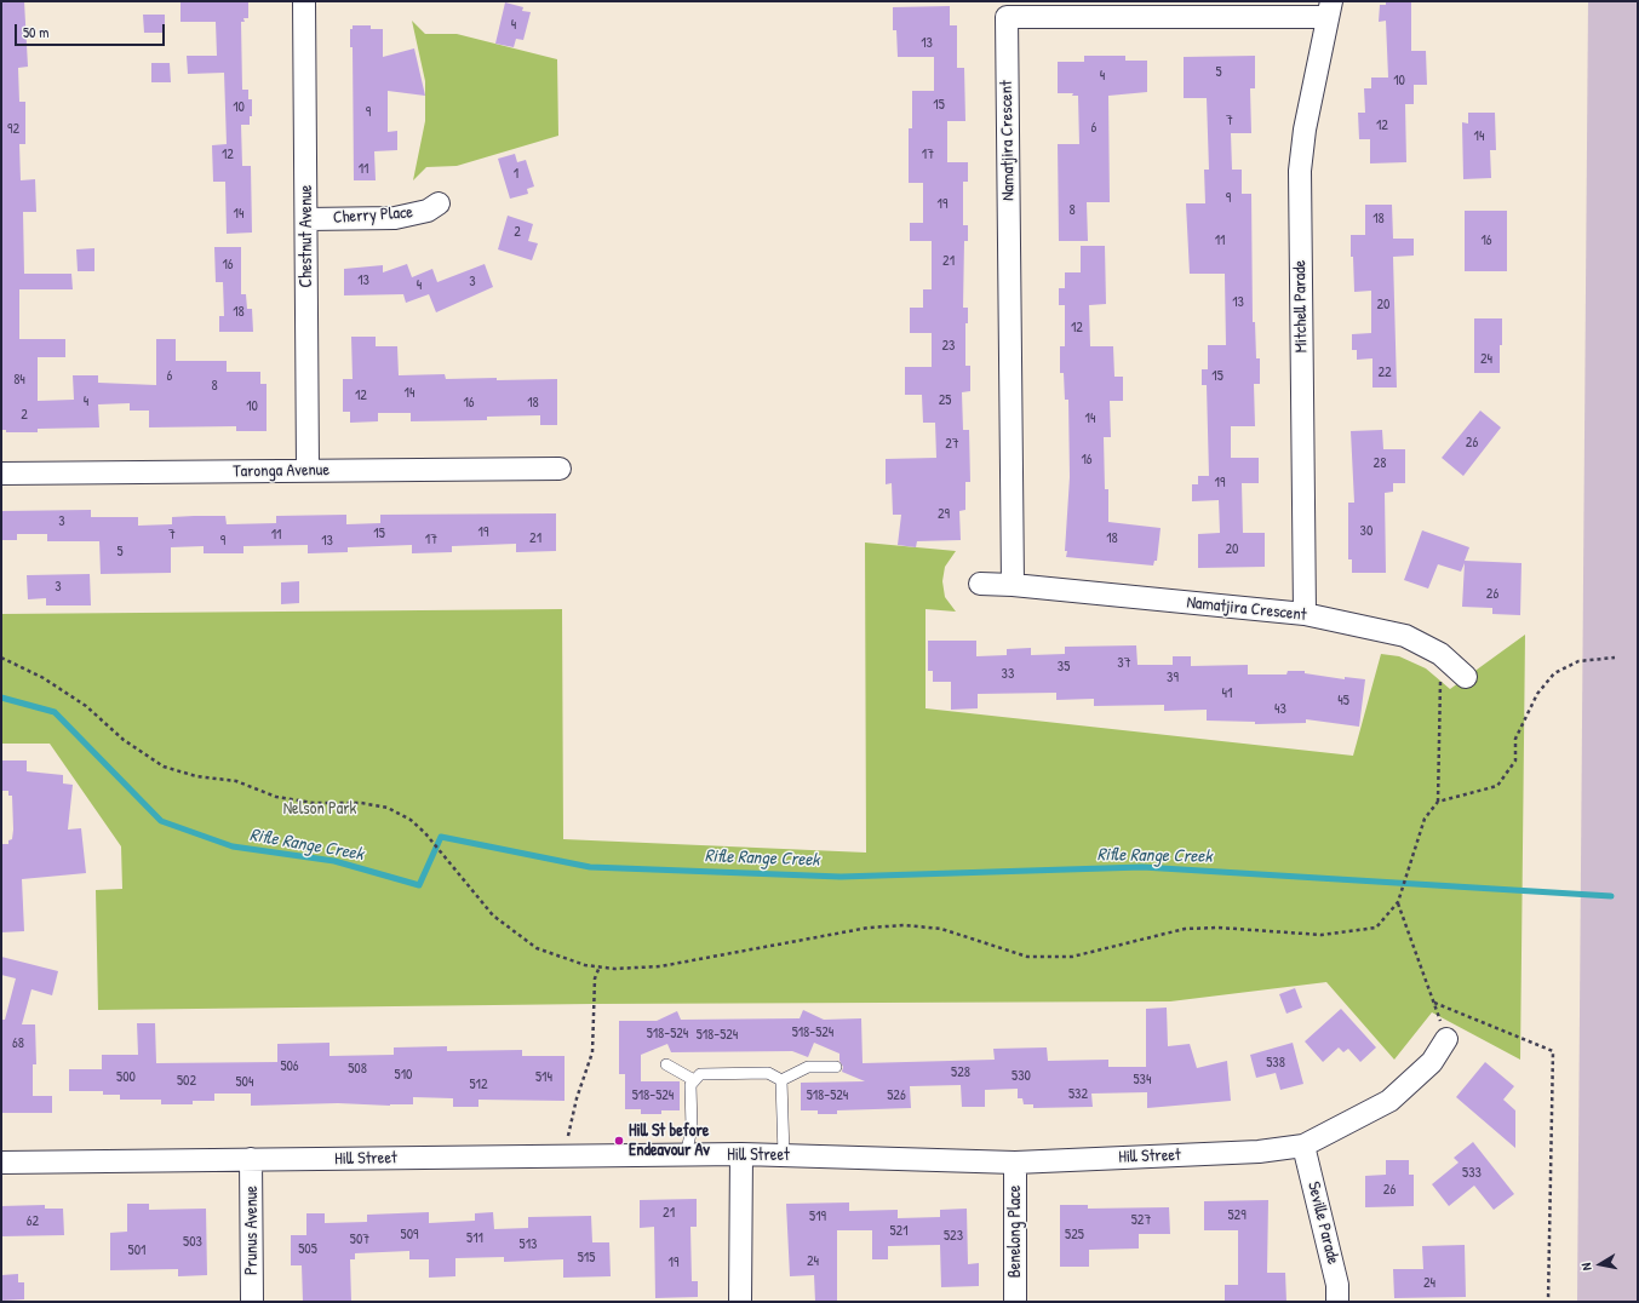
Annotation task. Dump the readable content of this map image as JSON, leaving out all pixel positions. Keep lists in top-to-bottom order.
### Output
{
  "streets": {
    "street": [
      "Namatjira Crescent",
      "Cherry Place",
      "Chestnut Avenue",
      "Mitchell Parade",
      "Taronga Avenue",
      "Hill Street",
      "Seville Parade",
      "Prunus Avenue",
      "Benelong Place"
    ]
  },
  "crossings": [
    ["Namatjira Crescent", "Mitchell Parade"],
    ["Cherry Place", "Chestnut Avenue"],
    ["Chestnut Avenue", "Taronga Avenue"],
    ["Hill Street", "Seville Parade"],
    ["Hill Street", "Prunus Avenue"],
    ["Hill Street", "Benelong Place"]
  ],
  "water": ["Rifle Range Creek"],
  "parks": ["Nelson Park"],
  "places": ["Hill St before Endeavour Av"],
  "house_numbers": [
    "4",
    "13",
    "5",
    "4",
    "10",
    "15",
    "10",
    "9",
    "7",
    "12",
    "6",
    "92",
    "14",
    "12",
    "17",
    "11",
    "1",
    "9",
    "19",
    "8",
    "14",
    "18",
    "2",
    "11",
    "16",
    "21",
    "16",
    "13",
    "3",
    "4",
    "13",
    "20",
    "18",
    "12",
    "23",
    "24",
    "22",
    "6",
    "15",
    "84",
    "8",
    "14",
    "12",
    "25",
    "4",
    "16",
    "18",
    "10",
    "2",
    "14",
    "26",
    "27",
    "16",
    "28",
    "19",
    "29",
    "3",
    "30",
    "19",
    "15",
    "7",
    "11",
    "21",
    "18",
    "17",
    "9",
    "13",
    "20",
    "5",
    "3",
    "26",
    "37",
    "35",
    "33",
    "39",
    "41",
    "45",
    "43",
    "518-524",
    "518-524",
    "518-524",
    "68",
    "538",
    "506",
    "508",
    "528",
    "510",
    "530",
    "500",
    "514",
    "534",
    "502",
    "504",
    "512",
    "532",
    "518-524",
    "518-524",
    "526",
    "533",
    "26",
    "21",
    "529",
    "519",
    "527",
    "62",
    "521",
    "509",
    "525",
    "523",
    "511",
    "507",
    "503",
    "513",
    "505",
    "501",
    "515",
    "24",
    "19",
    "24"
  ],
  "scale_bar": "50 m",
  "north": "left"
}
